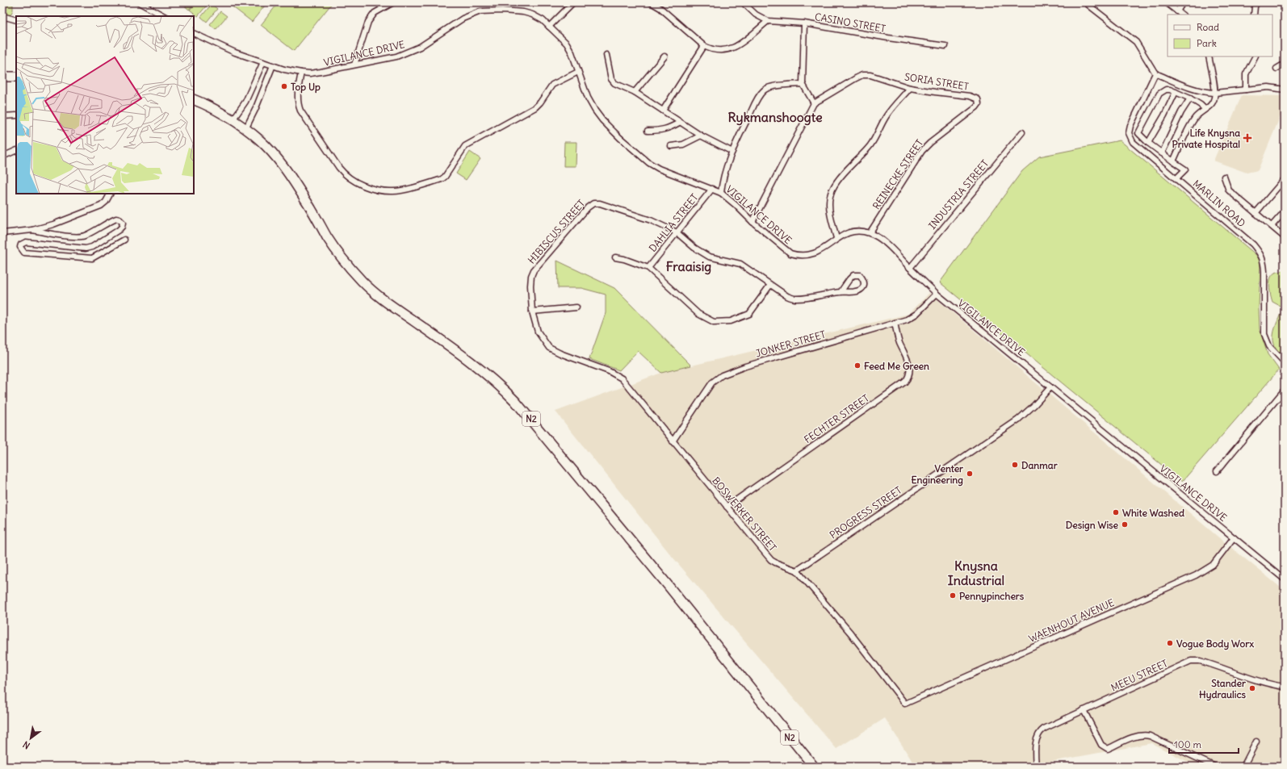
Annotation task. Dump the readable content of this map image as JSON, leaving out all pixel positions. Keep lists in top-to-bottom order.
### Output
{
  "streets": {
    "highway": ["N2"],
    "street": [
      "CASINO STREET",
      "VIGILANCE DRIVE",
      "SORIA STREET",
      "REINECKE STREET",
      "INDUSTRIA STREET",
      "MARLIN ROAD",
      "DAHLIA STREET",
      "HIBISCUS STREET",
      "JONKER STREET",
      "FECHTER STREET",
      "PROGRESS STREET",
      "BOSWERKER STREET",
      "WAENHOUT AVENUE",
      "MEEU STREET"
    ]
  },
  "crossings": [
    ["VIGILANCE DRIVE", "REINECKE STREET"],
    ["VIGILANCE DRIVE", "INDUSTRIA STREET"],
    ["VIGILANCE DRIVE", "DAHLIA STREET"],
    ["VIGILANCE DRIVE", "JONKER STREET"],
    ["VIGILANCE DRIVE", "PROGRESS STREET"],
    ["VIGILANCE DRIVE", "WAENHOUT AVENUE"],
    ["SORIA STREET", "REINECKE STREET"],
    ["DAHLIA STREET", "HIBISCUS STREET"],
    ["HIBISCUS STREET", "BOSWERKER STREET"],
    ["JONKER STREET", "FECHTER STREET"],
    ["JONKER STREET", "BOSWERKER STREET"],
    ["FECHTER STREET", "BOSWERKER STREET"],
    ["PROGRESS STREET", "BOSWERKER STREET"],
    ["BOSWERKER STREET", "WAENHOUT AVENUE"]
  ],
  "districts": ["Rykmanshoogte", "Fraaisig", "Knysna Industrial"],
  "places": {
    "other": [
      "Top Up",
      "Feed Me Green",
      "Danmar",
      "Venter Engineering",
      "White Washed",
      "Design Wise",
      "Pennypinchers",
      "Vogue Body Worx",
      "Stander Hydraulics"
    ],
    "health": ["Life Knysna Private Hospital"]
  },
  "legend": ["Road", "Park"],
  "scale_bar": "100 m",
  "north": "bottom left"
}
